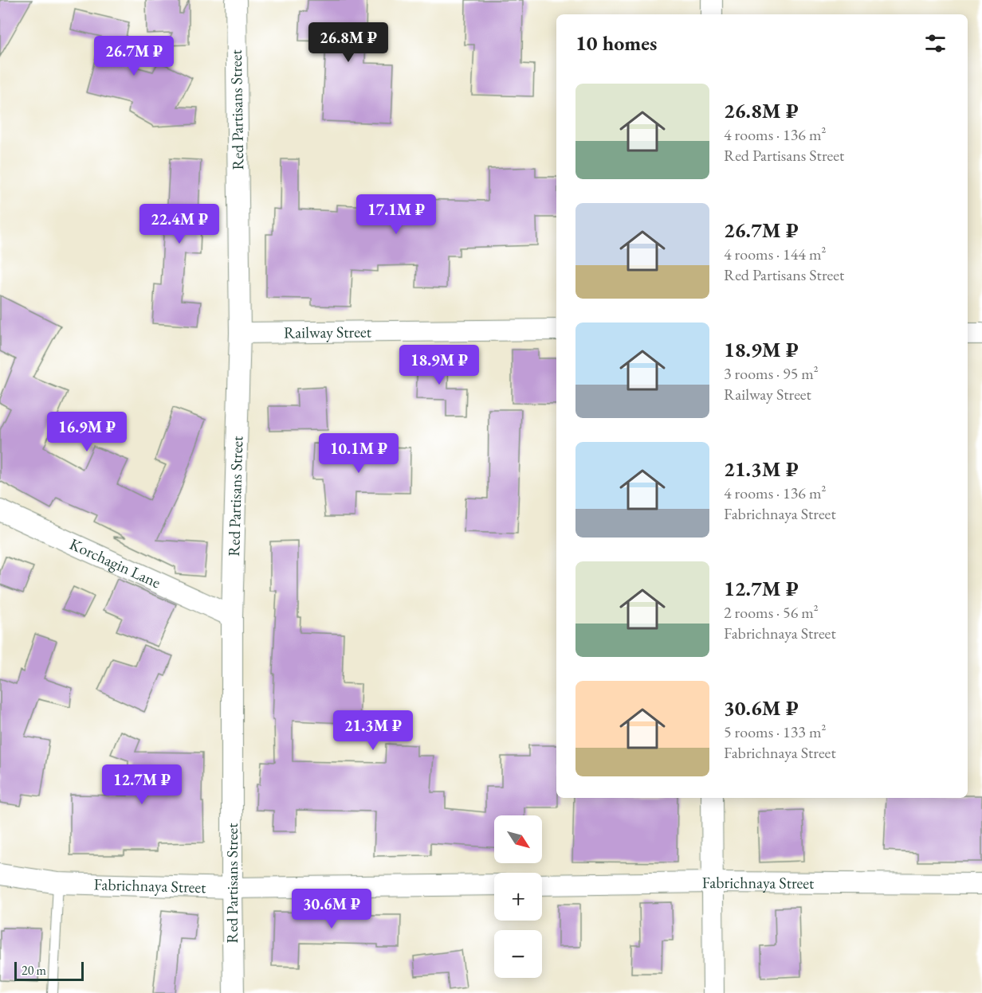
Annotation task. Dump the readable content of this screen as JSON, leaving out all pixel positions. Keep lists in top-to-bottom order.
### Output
{
  "streets": {
    "street": [
      "Red Partisans Street",
      "Railway Street",
      "Korchagin Lane",
      "Fabrichnaya Street"
    ]
  },
  "crossings": [
    ["Red Partisans Street", "Railway Street"],
    ["Red Partisans Street", "Korchagin Lane"],
    ["Red Partisans Street", "Fabrichnaya Street"]
  ],
  "scale_bar": "20 m",
  "north": "bottom right",
  "page": {
    "heading": "10 homes",
    "price": [
      "26.8M ₽",
      "26.7M ₽",
      "17.1M ₽",
      "22.4M ₽",
      "18.9M ₽",
      "16.9M ₽",
      "10.1M ₽",
      "21.3M ₽",
      "12.7M ₽",
      "30.6M ₽"
    ],
    "list": [
      {
        "name": "26.8M ₽",
        "note": "4 rooms · 136 m² · Red Partisans Street"
      },
      {
        "name": "26.7M ₽",
        "note": "4 rooms · 144 m² · Red Partisans Street"
      },
      {
        "name": "18.9M ₽",
        "note": "3 rooms · 95 m² · Railway Street"
      },
      {
        "name": "21.3M ₽",
        "note": "4 rooms · 136 m² · Fabrichnaya Street"
      },
      {
        "name": "12.7M ₽",
        "note": "2 rooms · 56 m² · Fabrichnaya Street"
      },
      {
        "name": "30.6M ₽",
        "note": "5 rooms · 133 m² · Fabrichnaya Street"
      }
    ],
    "map_buttons": ["+", "−"],
    "scale": "20 m"
  }
}
